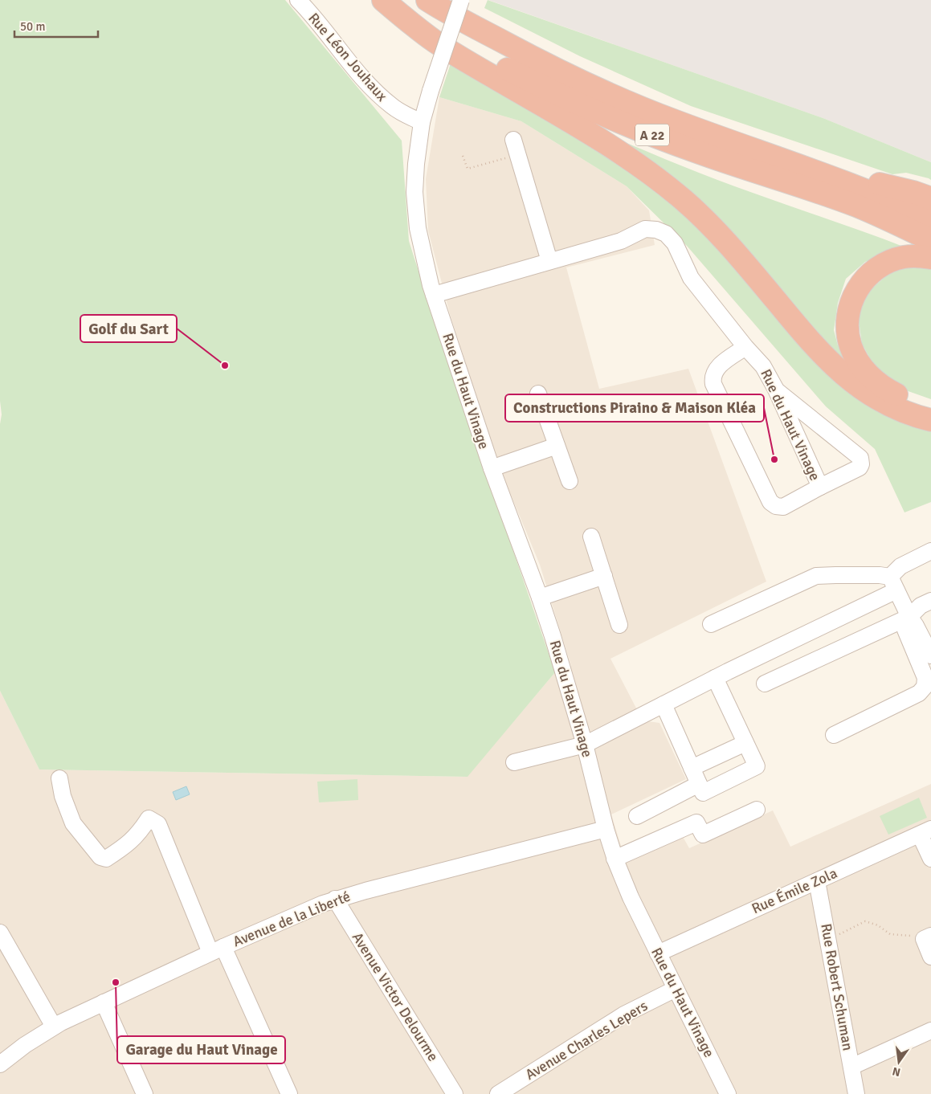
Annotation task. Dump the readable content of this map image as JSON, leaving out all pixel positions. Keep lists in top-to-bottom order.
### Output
{
  "streets": {
    "highway": ["A 22"],
    "street": [
      "Rue Léon Jouhaux",
      "Rue du Haut Vinage",
      "Rue Émile Zola",
      "Avenue de la Liberté",
      "Rue Robert Schuman",
      "Avenue Victor Delourme",
      "Avenue Charles Lepers"
    ]
  },
  "crossings": [
    ["Rue Léon Jouhaux", "Rue du Haut Vinage"],
    ["Rue du Haut Vinage", "Rue Émile Zola"],
    ["Rue du Haut Vinage", "Avenue de la Liberté"],
    ["Rue du Haut Vinage", "Avenue Charles Lepers"],
    ["Rue Émile Zola", "Rue Robert Schuman"],
    ["Avenue de la Liberté", "Avenue Victor Delourme"]
  ],
  "places": ["Golf du Sart", "Constructions Piraino & Maison Kléa", "Garage du Haut Vinage"],
  "scale_bar": "50 m",
  "north": "bottom"
}
